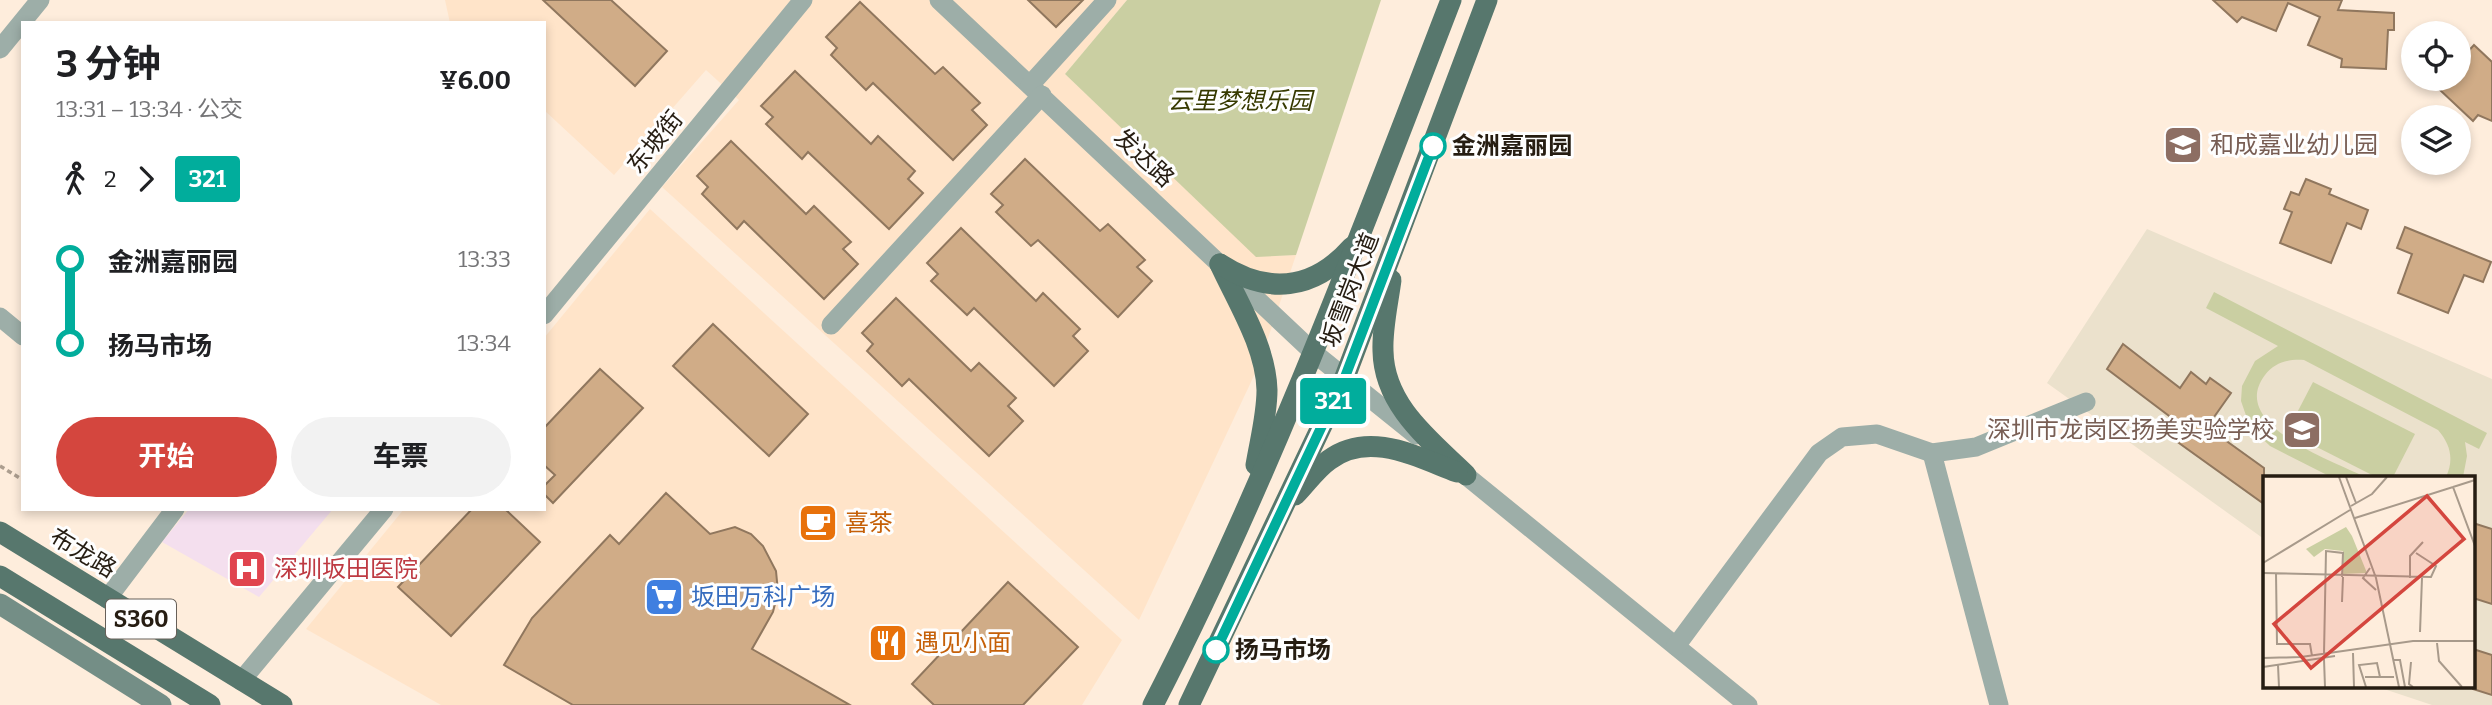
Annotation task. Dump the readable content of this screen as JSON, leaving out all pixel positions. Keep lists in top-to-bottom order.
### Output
{
  "streets": {
    "main road": ["坂雪岗大道", "布龙路", "S360"],
    "street": ["东坡街", "发达路"]
  },
  "crossings": [
    ["发达路", "坂雪岗大道"]
  ],
  "parks": ["云里梦想乐园"],
  "places": {
    "school or university": ["和成嘉业幼儿园", "深圳市龙岗区扬美实验学校"],
    "other": ["金洲嘉丽园", "扬马市场"],
    "cafe": ["喜茶"],
    "hospital": ["深圳坂田医院"],
    "supermarket": ["坂田万科广场"],
    "restaurant": ["遇见小面"]
  },
  "lines": ["bus line 321"],
  "page": {
    "on_map": "321",
    "heading": ["3 分钟", "13:31 – 13:34 · 公交", "¥6.00"],
    "legs": ["2", "321"],
    "list": [
      {
        "name": "金洲嘉丽园",
        "value": "13:33"
      },
      {
        "name": "扬马市场",
        "value": "13:34"
      }
    ],
    "buttons": ["开始", "车票"]
  }
}
